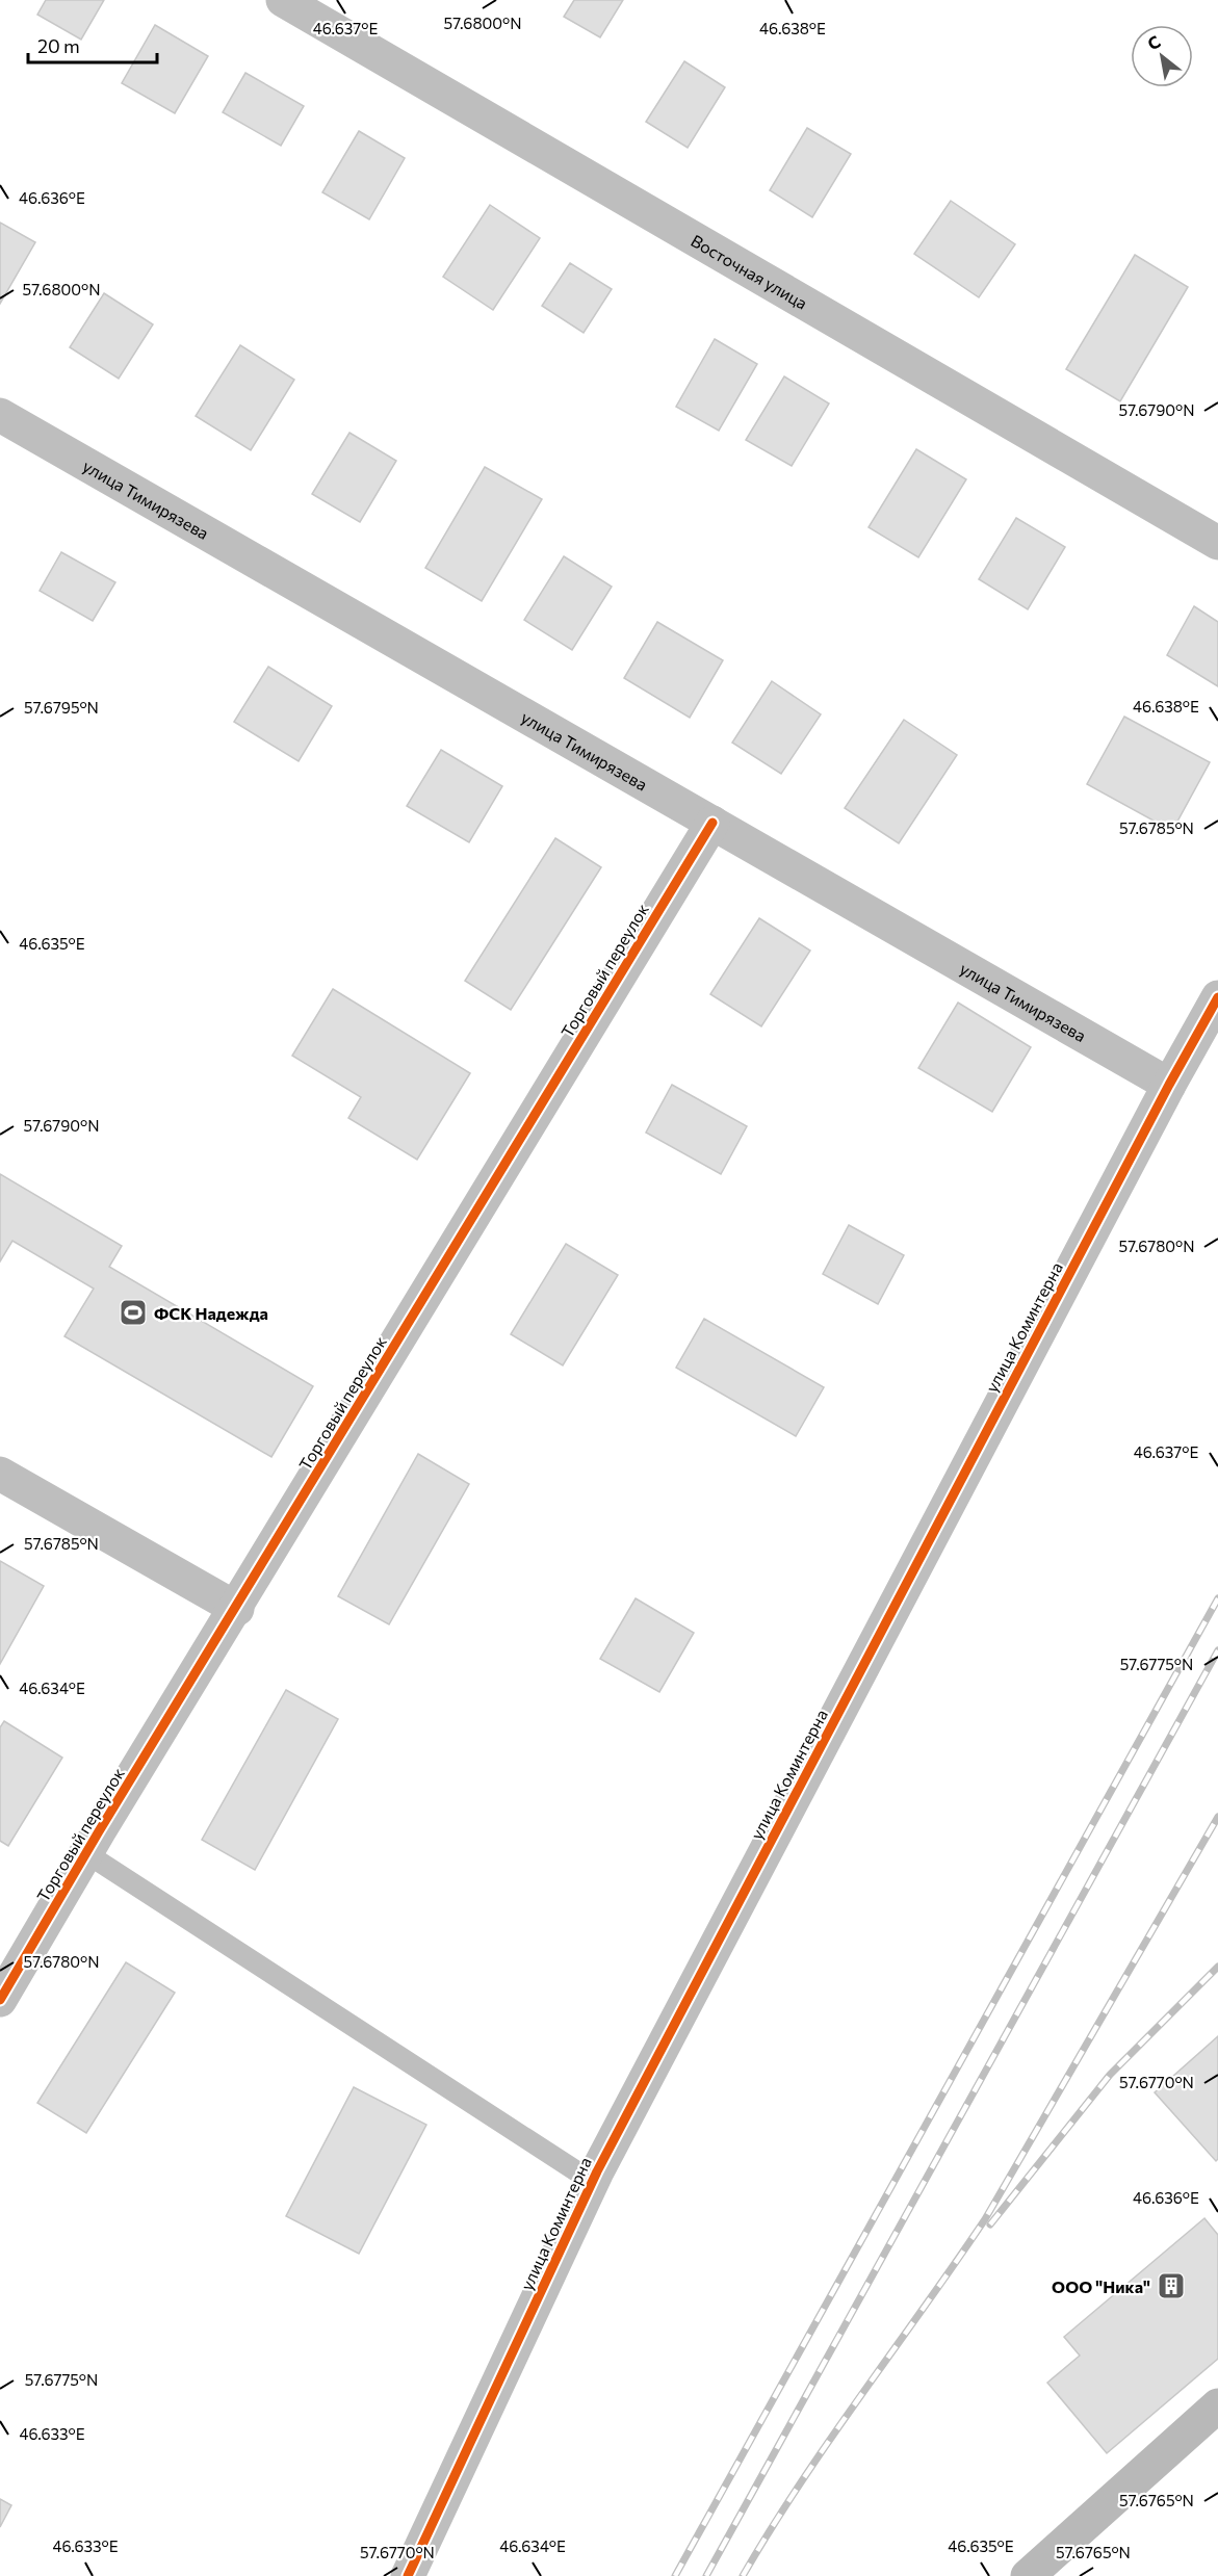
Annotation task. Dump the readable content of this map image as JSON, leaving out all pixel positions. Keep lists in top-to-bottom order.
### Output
{
  "streets": {
    "street": [
      "Восточная улица",
      "улица Тимирязева",
      "Торговый переулок",
      "улица Коминтерна"
    ]
  },
  "crossings": [
    ["улица Тимирязева", "Торговый переулок"],
    ["улица Тимирязева", "улица Коминтерна"]
  ],
  "places": {
    "sports": ["ФСК Надежда"],
    "building": ["ООО \"Ника\""]
  },
  "scale_bar": "20 m",
  "north": "top left",
  "coordinates": [
    "57.6800°N",
    "46.637°E",
    "46.638°E",
    "46.636°E",
    "57.6790°N",
    "57.6795°N",
    "57.6785°N",
    "46.635°E",
    "57.6780°N",
    "57.6775°N",
    "46.634°E",
    "57.6770°N",
    "46.633°E",
    "57.6765°N"
  ]
}
